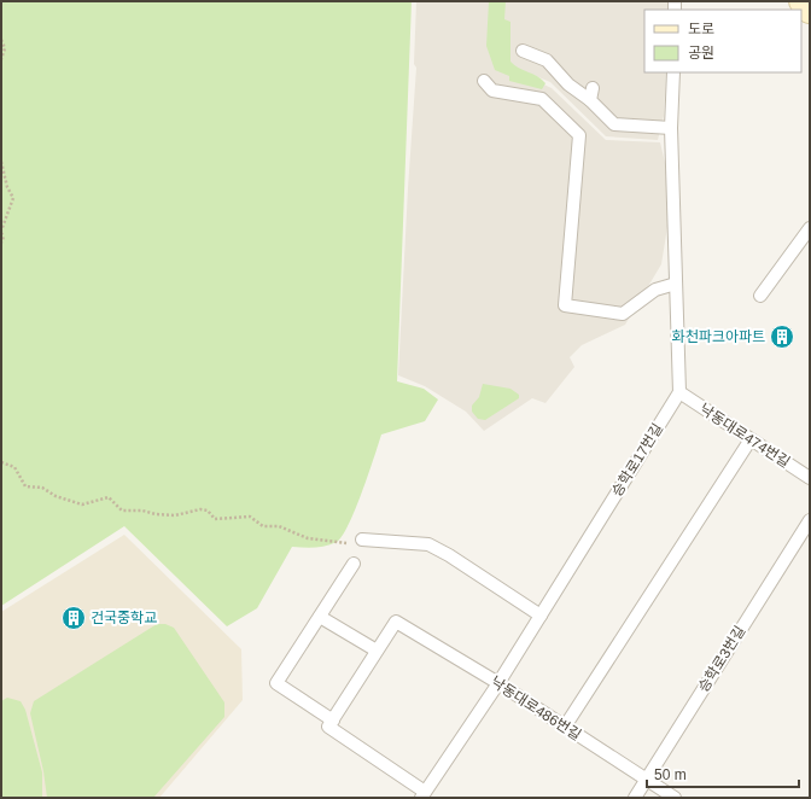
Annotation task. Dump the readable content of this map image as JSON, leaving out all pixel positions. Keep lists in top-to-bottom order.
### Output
{
  "streets": {
    "lane": [
      "낙동대로474번길",
      "승학로17번길",
      "승학로3번길",
      "낙동대로486번길"
    ]
  },
  "crossings": [
    ["낙동대로474번길", "승학로17번길"],
    ["승학로17번길", "낙동대로486번길"],
    ["승학로3번길", "낙동대로486번길"]
  ],
  "places": {
    "building": ["화천파크아파트", "건국중학교"]
  },
  "legend": ["도로", "공원"],
  "scale_bar": "50 m"
}
